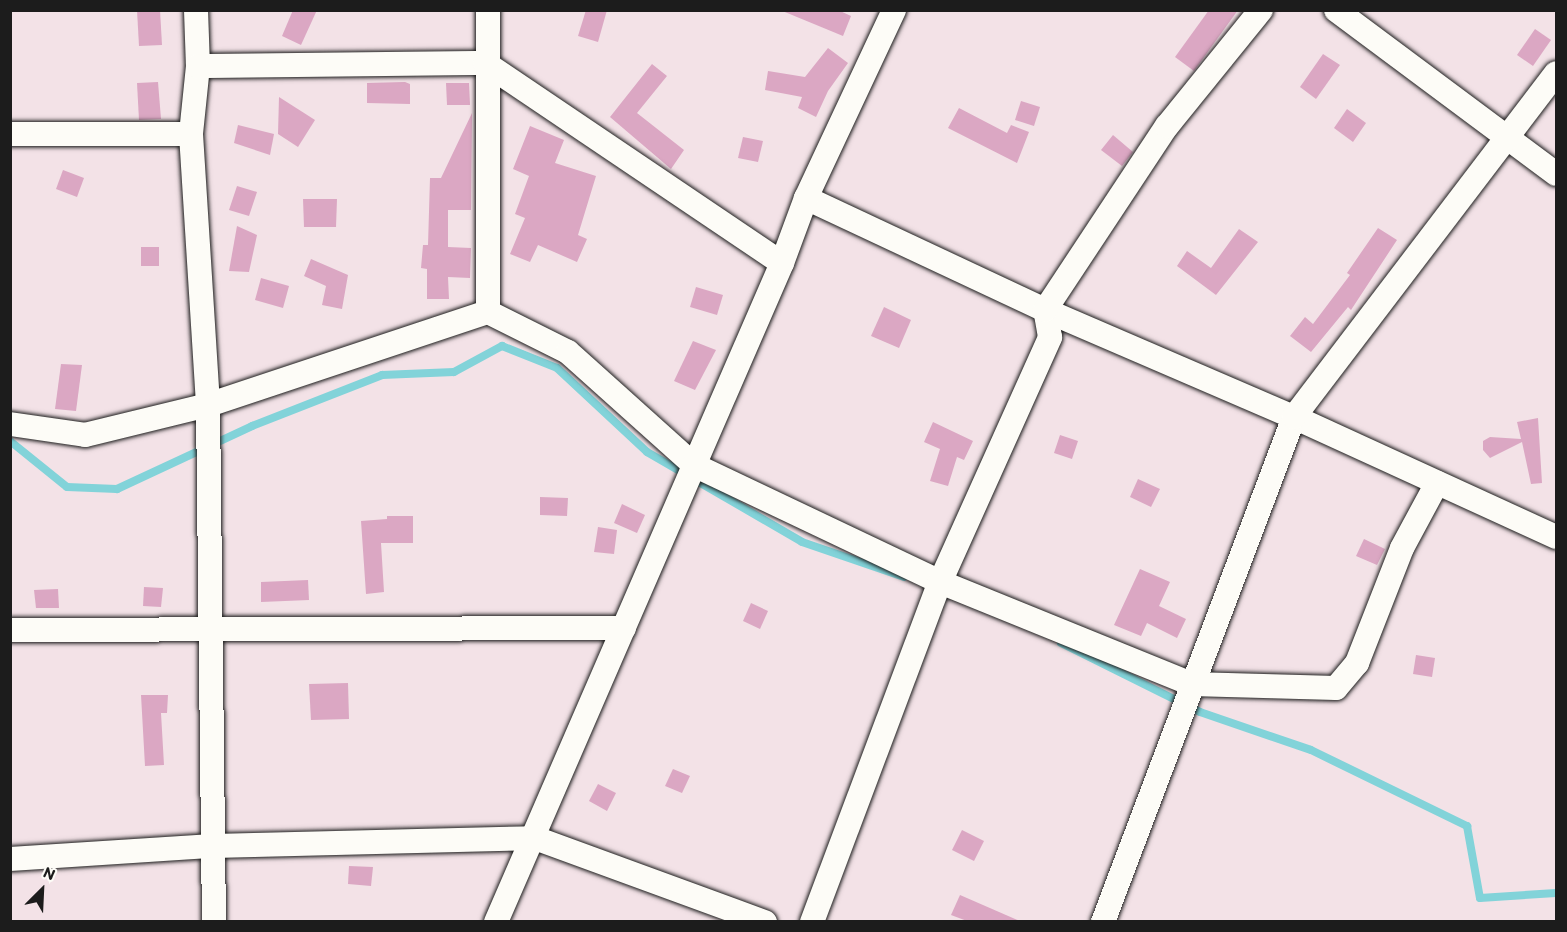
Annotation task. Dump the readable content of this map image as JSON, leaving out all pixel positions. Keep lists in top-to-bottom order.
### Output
{
  "north": "top right"
}
